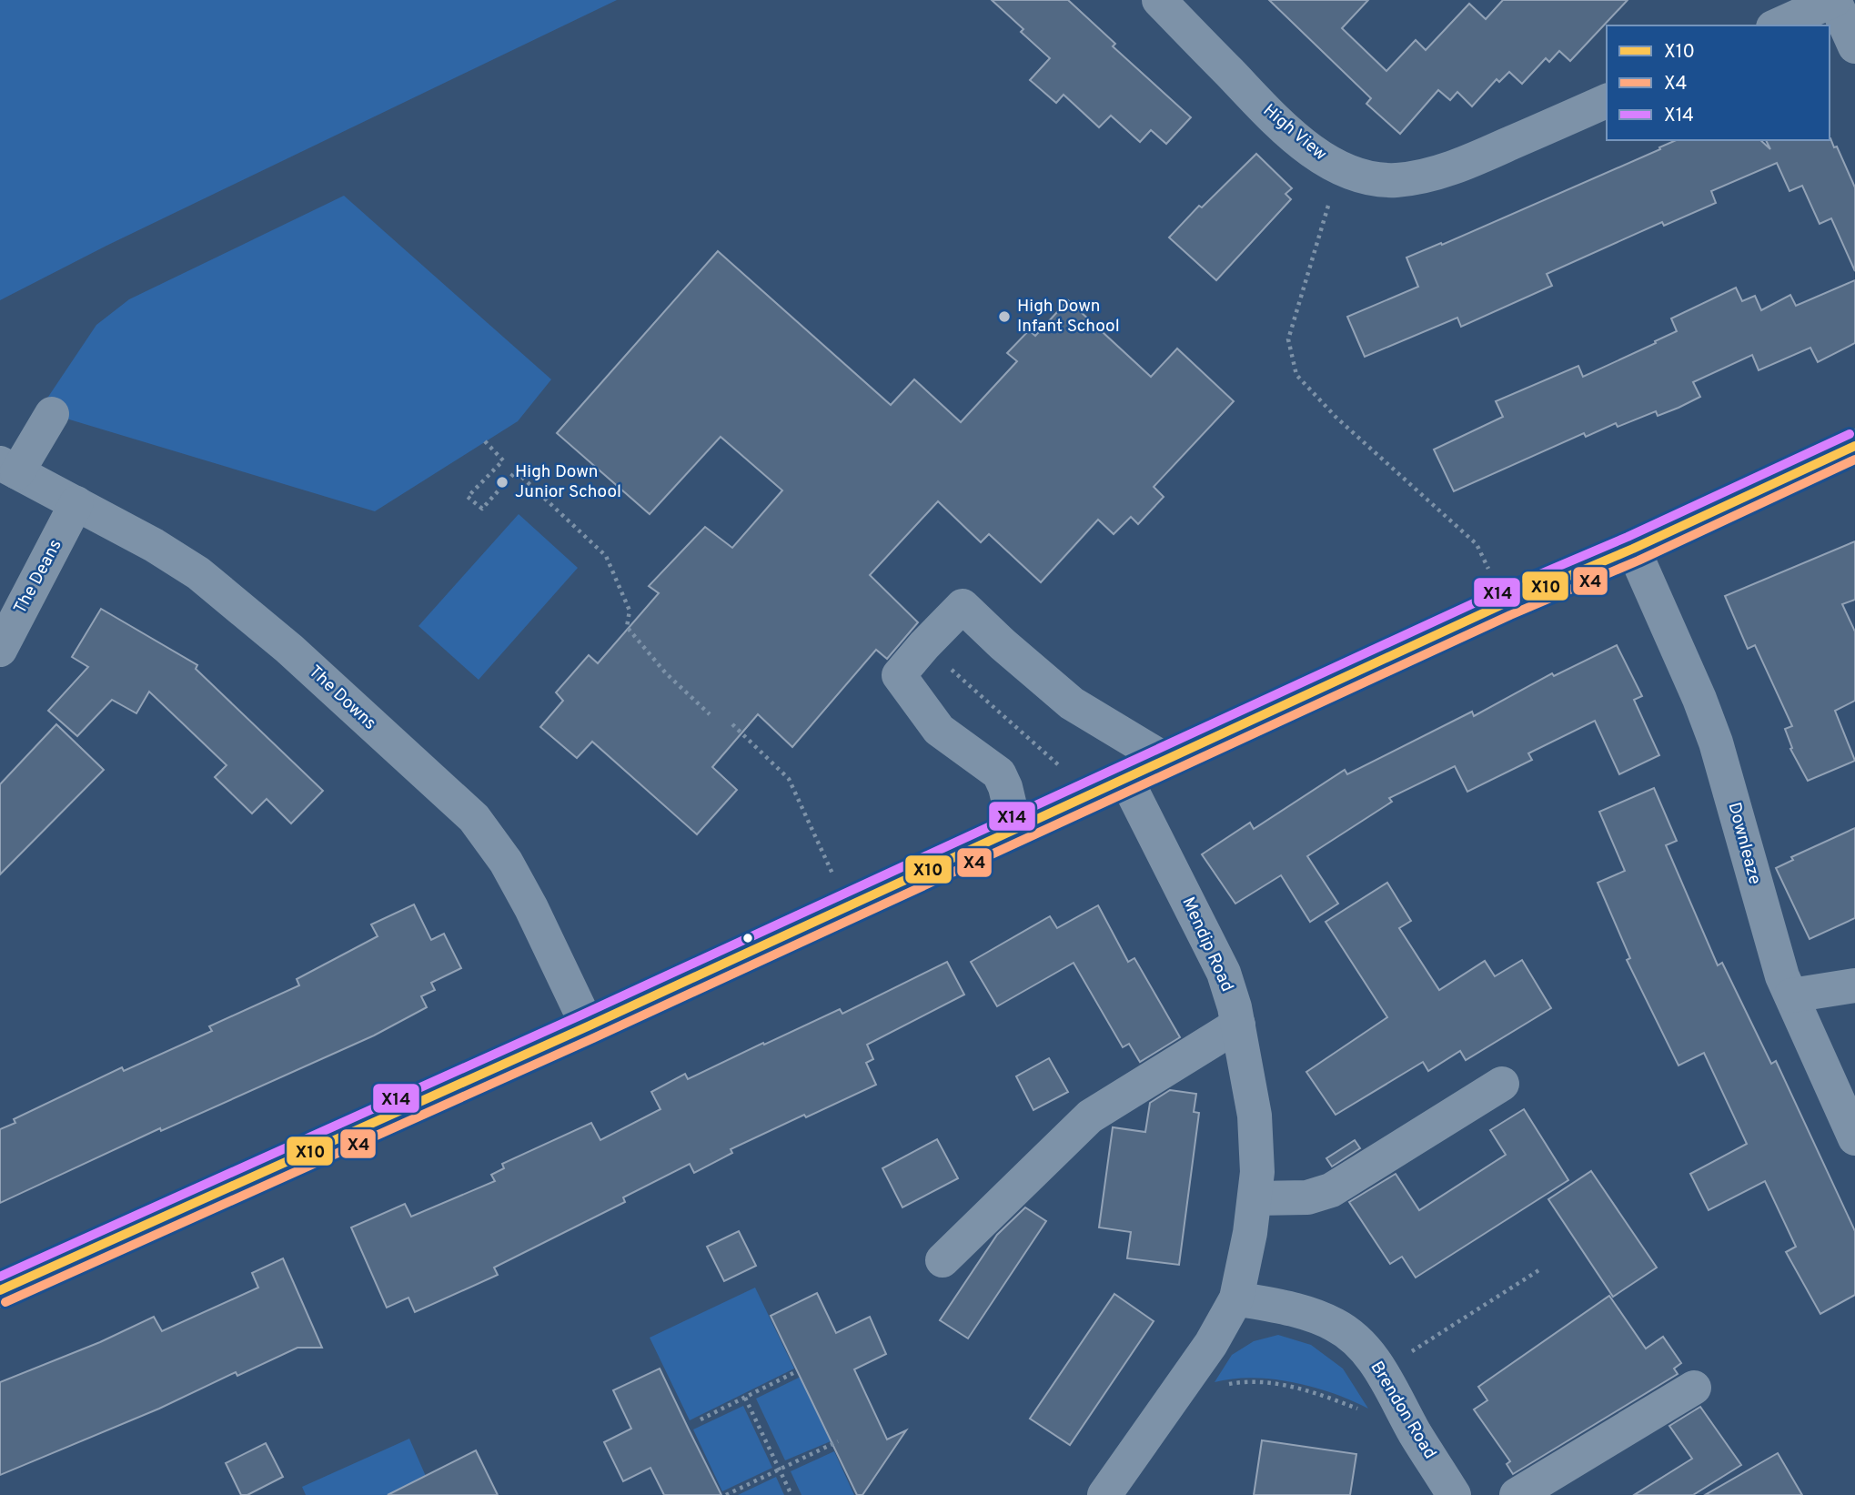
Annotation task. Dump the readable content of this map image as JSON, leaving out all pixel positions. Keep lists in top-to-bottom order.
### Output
{
  "streets": {
    "street": [
      "High View",
      "The Deans",
      "The Downs",
      "Downleaze",
      "Mendip Road",
      "Brendon Road"
    ]
  },
  "crossings": [
    ["The Deans", "The Downs"],
    ["Mendip Road", "Brendon Road"]
  ],
  "places": ["High Down Infant School", "High Down Junior School"],
  "lines": ["transit line X14", "transit line X10", "transit line X4"],
  "legend": ["X10", "X4", "X14"]
}
